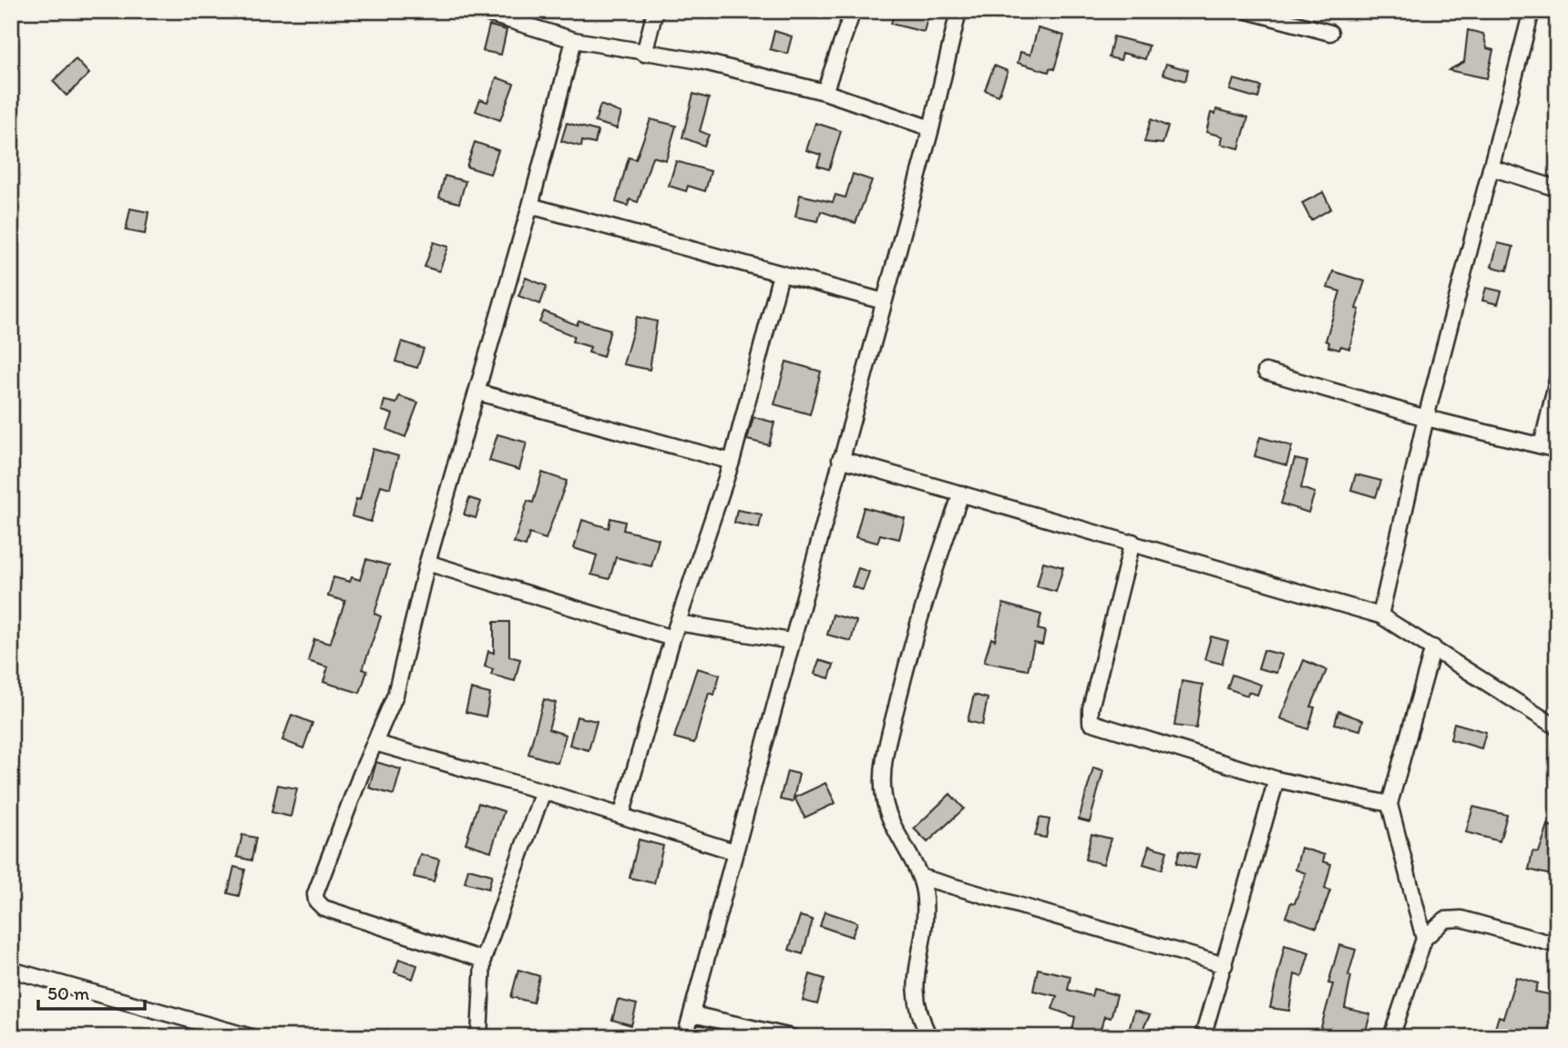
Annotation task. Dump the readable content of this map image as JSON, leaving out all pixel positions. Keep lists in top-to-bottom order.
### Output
{
  "scale_bar": "50 m"
}
